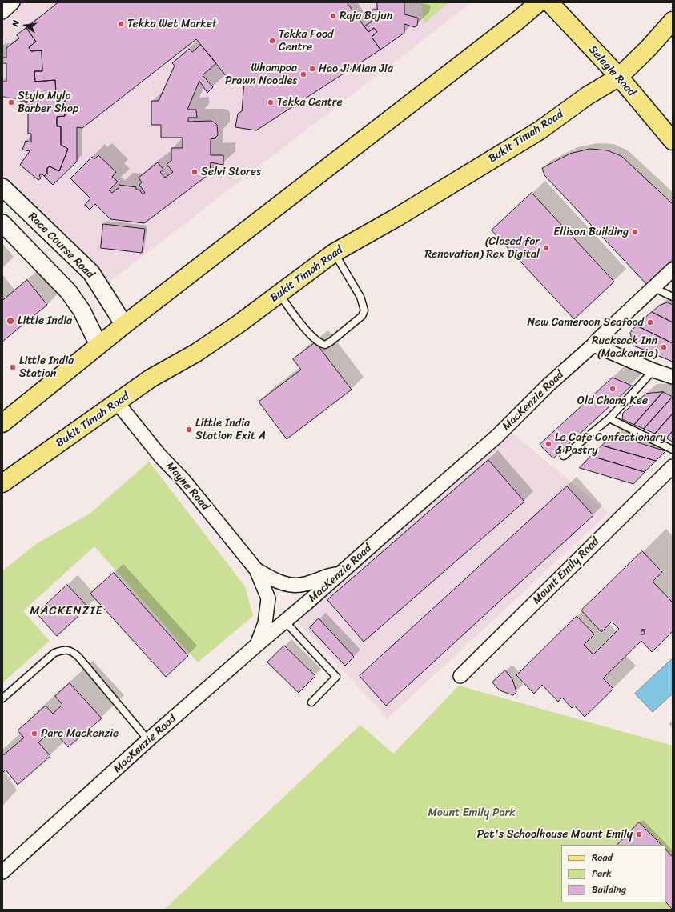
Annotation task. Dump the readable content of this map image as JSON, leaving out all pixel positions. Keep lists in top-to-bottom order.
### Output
{
  "streets": {
    "main road": ["Selegie Road", "Bukit Timah Road"],
    "street": [
      "Race Course Road",
      "MacKenzie Road",
      "Mayne Road",
      "Mount Emily Road"
    ]
  },
  "crossings": [
    ["Selegie Road", "Bukit Timah Road"],
    ["Bukit Timah Road", "Mayne Road"],
    ["MacKenzie Road", "Mayne Road"]
  ],
  "districts": ["MACKENZIE"],
  "parks": ["Mount Emily Park"],
  "places": [
    "Raja Bojun",
    "Tekka Wet Market",
    "Tekka Food Centre",
    "Hao Ji Mian Jia",
    "Whampoa Prawn Noodles",
    "Stylo Mylo Barber Shop",
    "Tekka Centre",
    "Selvi Stores",
    "Ellison Building",
    "(Closed for Renovation) Rex Digital",
    "Little India",
    "New Cameroon Seafood",
    "Rucksack Inn (Mackenzie)",
    "Little India Station",
    "Old Chang Kee",
    "Little India Station Exit A",
    "Le Cafe Confectionary & Pastry",
    "Parc Mackenzie",
    "Pat's Schoolhouse Mount Emily"
  ],
  "house_numbers": ["5"],
  "legend": ["Road", "Park", "Building"],
  "north": "left"
}
